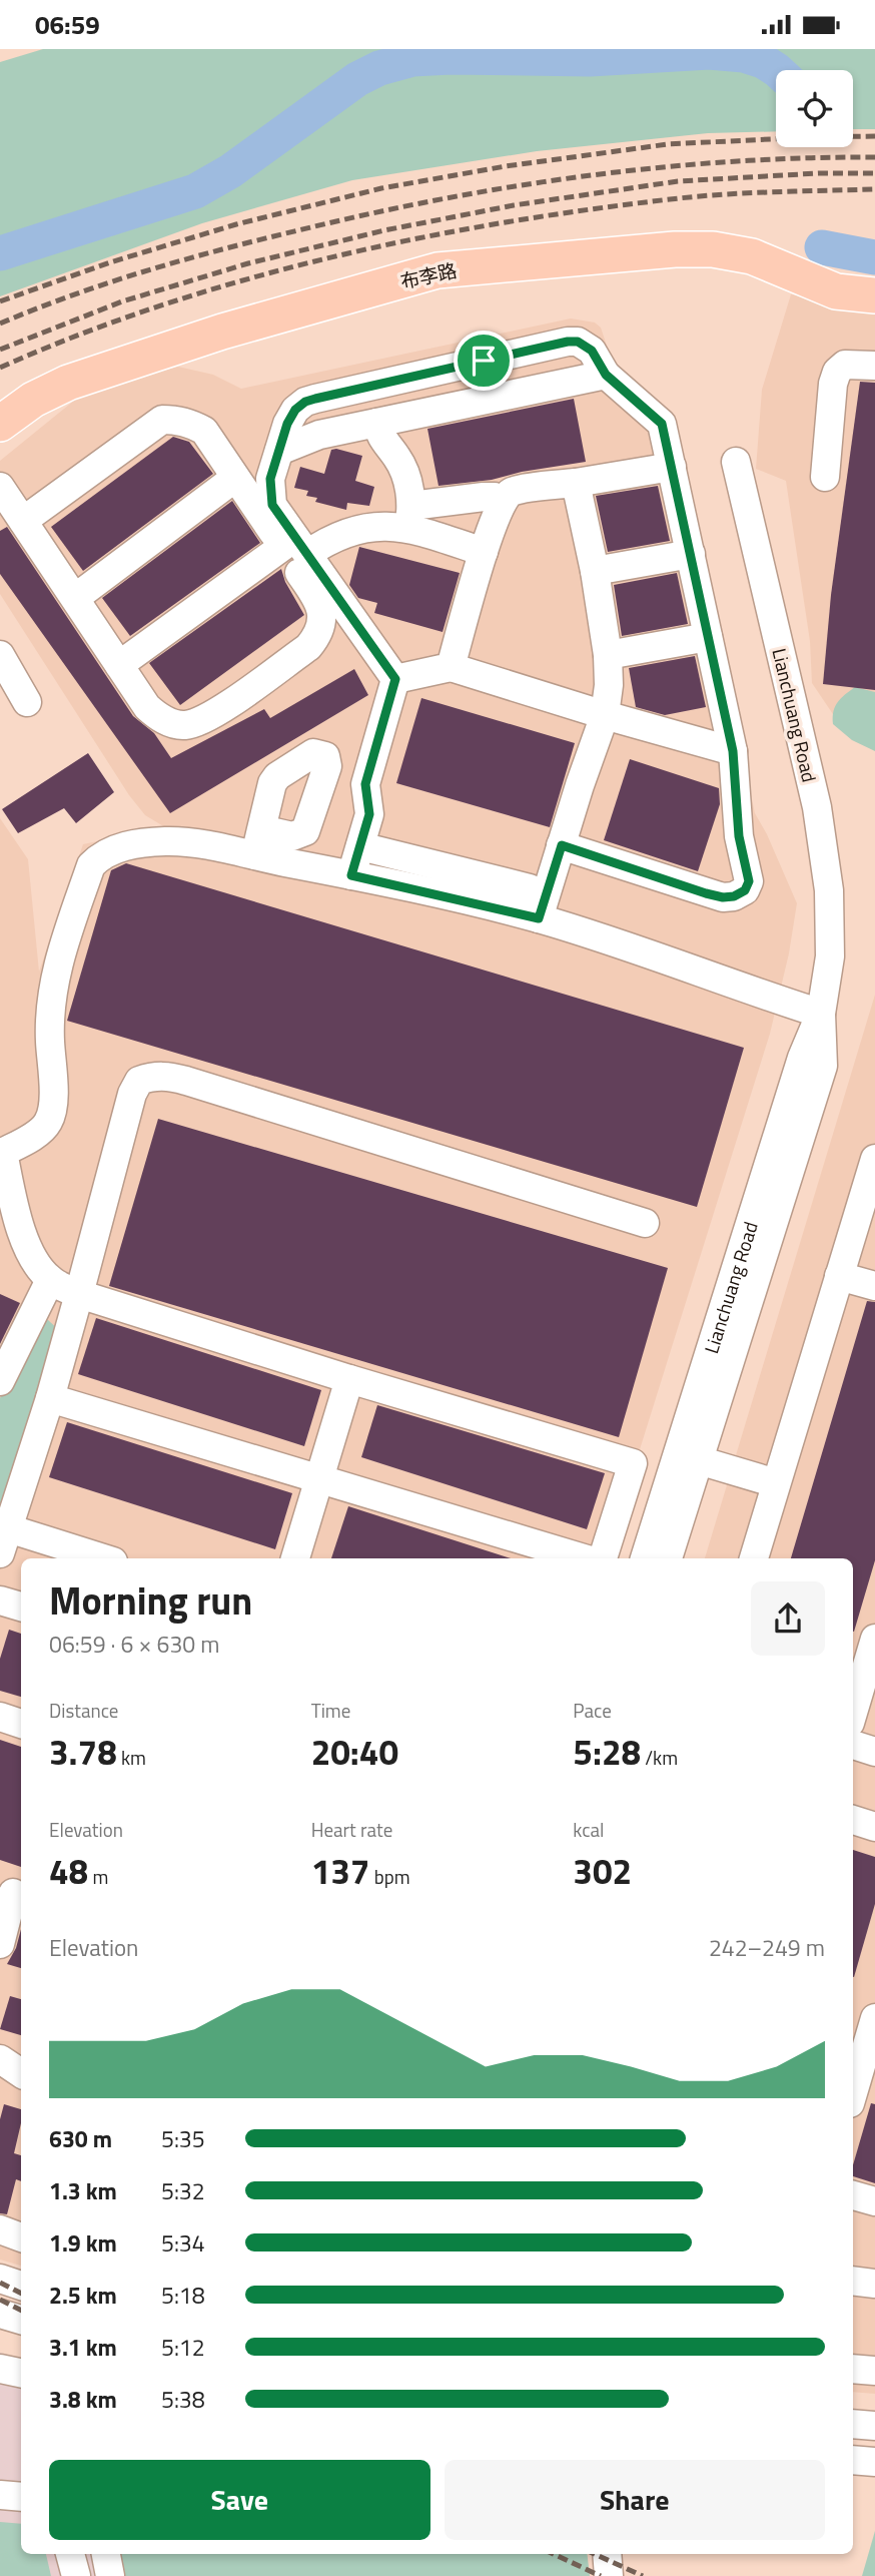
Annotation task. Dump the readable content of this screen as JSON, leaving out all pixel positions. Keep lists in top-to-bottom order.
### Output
{
  "streets": {
    "main road": ["布李路"],
    "street": ["Lianchuang Road"]
  },
  "page": {
    "status": "06:59",
    "heading": ["Morning run", "06:59 · 6 × 630 m"],
    "stats": [
      ["Distance", "3.78 km"],
      ["Time", "20:40"],
      ["Pace", "5:28 /km"],
      ["Elevation", "48 m"],
      ["Heart rate", "137 bpm"],
      ["kcal", "302"]
    ],
    "chart": ["Elevation", "242–249 m"],
    "list": [
      {
        "name": "630 m",
        "note": "5:35"
      },
      {
        "name": "1.3 km",
        "note": "5:32"
      },
      {
        "name": "1.9 km",
        "note": "5:34"
      },
      {
        "name": "2.5 km",
        "note": "5:18"
      },
      {
        "name": "3.1 km",
        "note": "5:12"
      },
      {
        "name": "3.8 km",
        "note": "5:38"
      }
    ],
    "buttons": ["Save", "Share"]
  }
}
